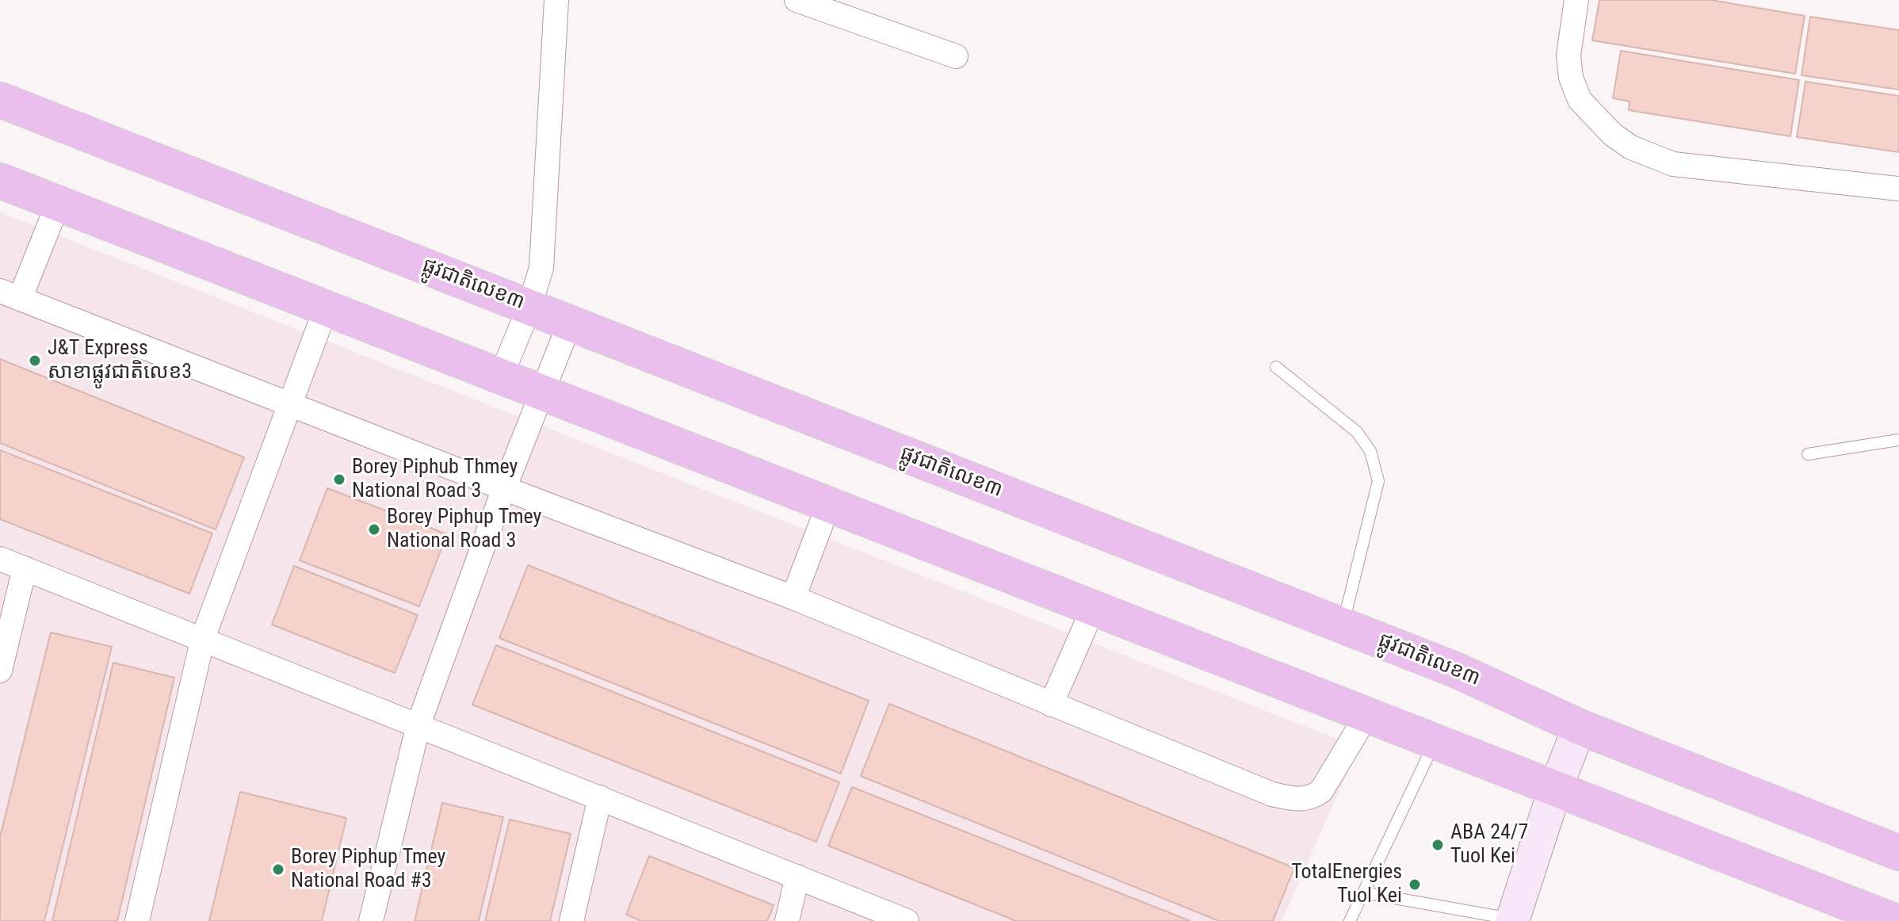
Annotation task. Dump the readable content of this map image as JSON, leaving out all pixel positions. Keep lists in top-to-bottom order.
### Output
{
  "streets": {
    "highway": ["ផ្លូវជាតិលេខ៣"]
  },
  "places": [
    "J&T Express សាខាផ្លូវជាតិលេខ3",
    "Borey Piphub Thmey National Road 3",
    "Borey Piphup Tmey National Road 3",
    "ABA 24/7 Tuol Kei",
    "Borey Piphup Tmey National Road #3",
    "TotalEnergies Tuol Kei"
  ]
}
